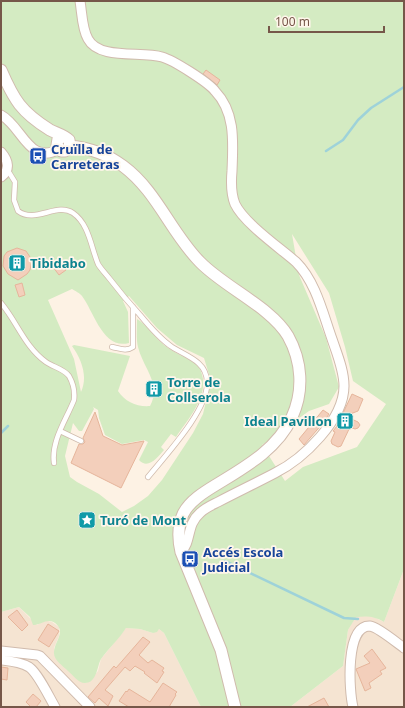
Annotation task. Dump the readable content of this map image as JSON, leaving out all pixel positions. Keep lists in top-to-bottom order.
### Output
{
  "places": {
    "bus stop": ["Cruïlla de Carreteras", "Accés Escola Judicial"],
    "building": ["Tibidabo", "Torre de Collserola", "Ideal Pavillon"],
    "place": ["Turó de Mont"]
  },
  "scale_bar": "100 m"
}
